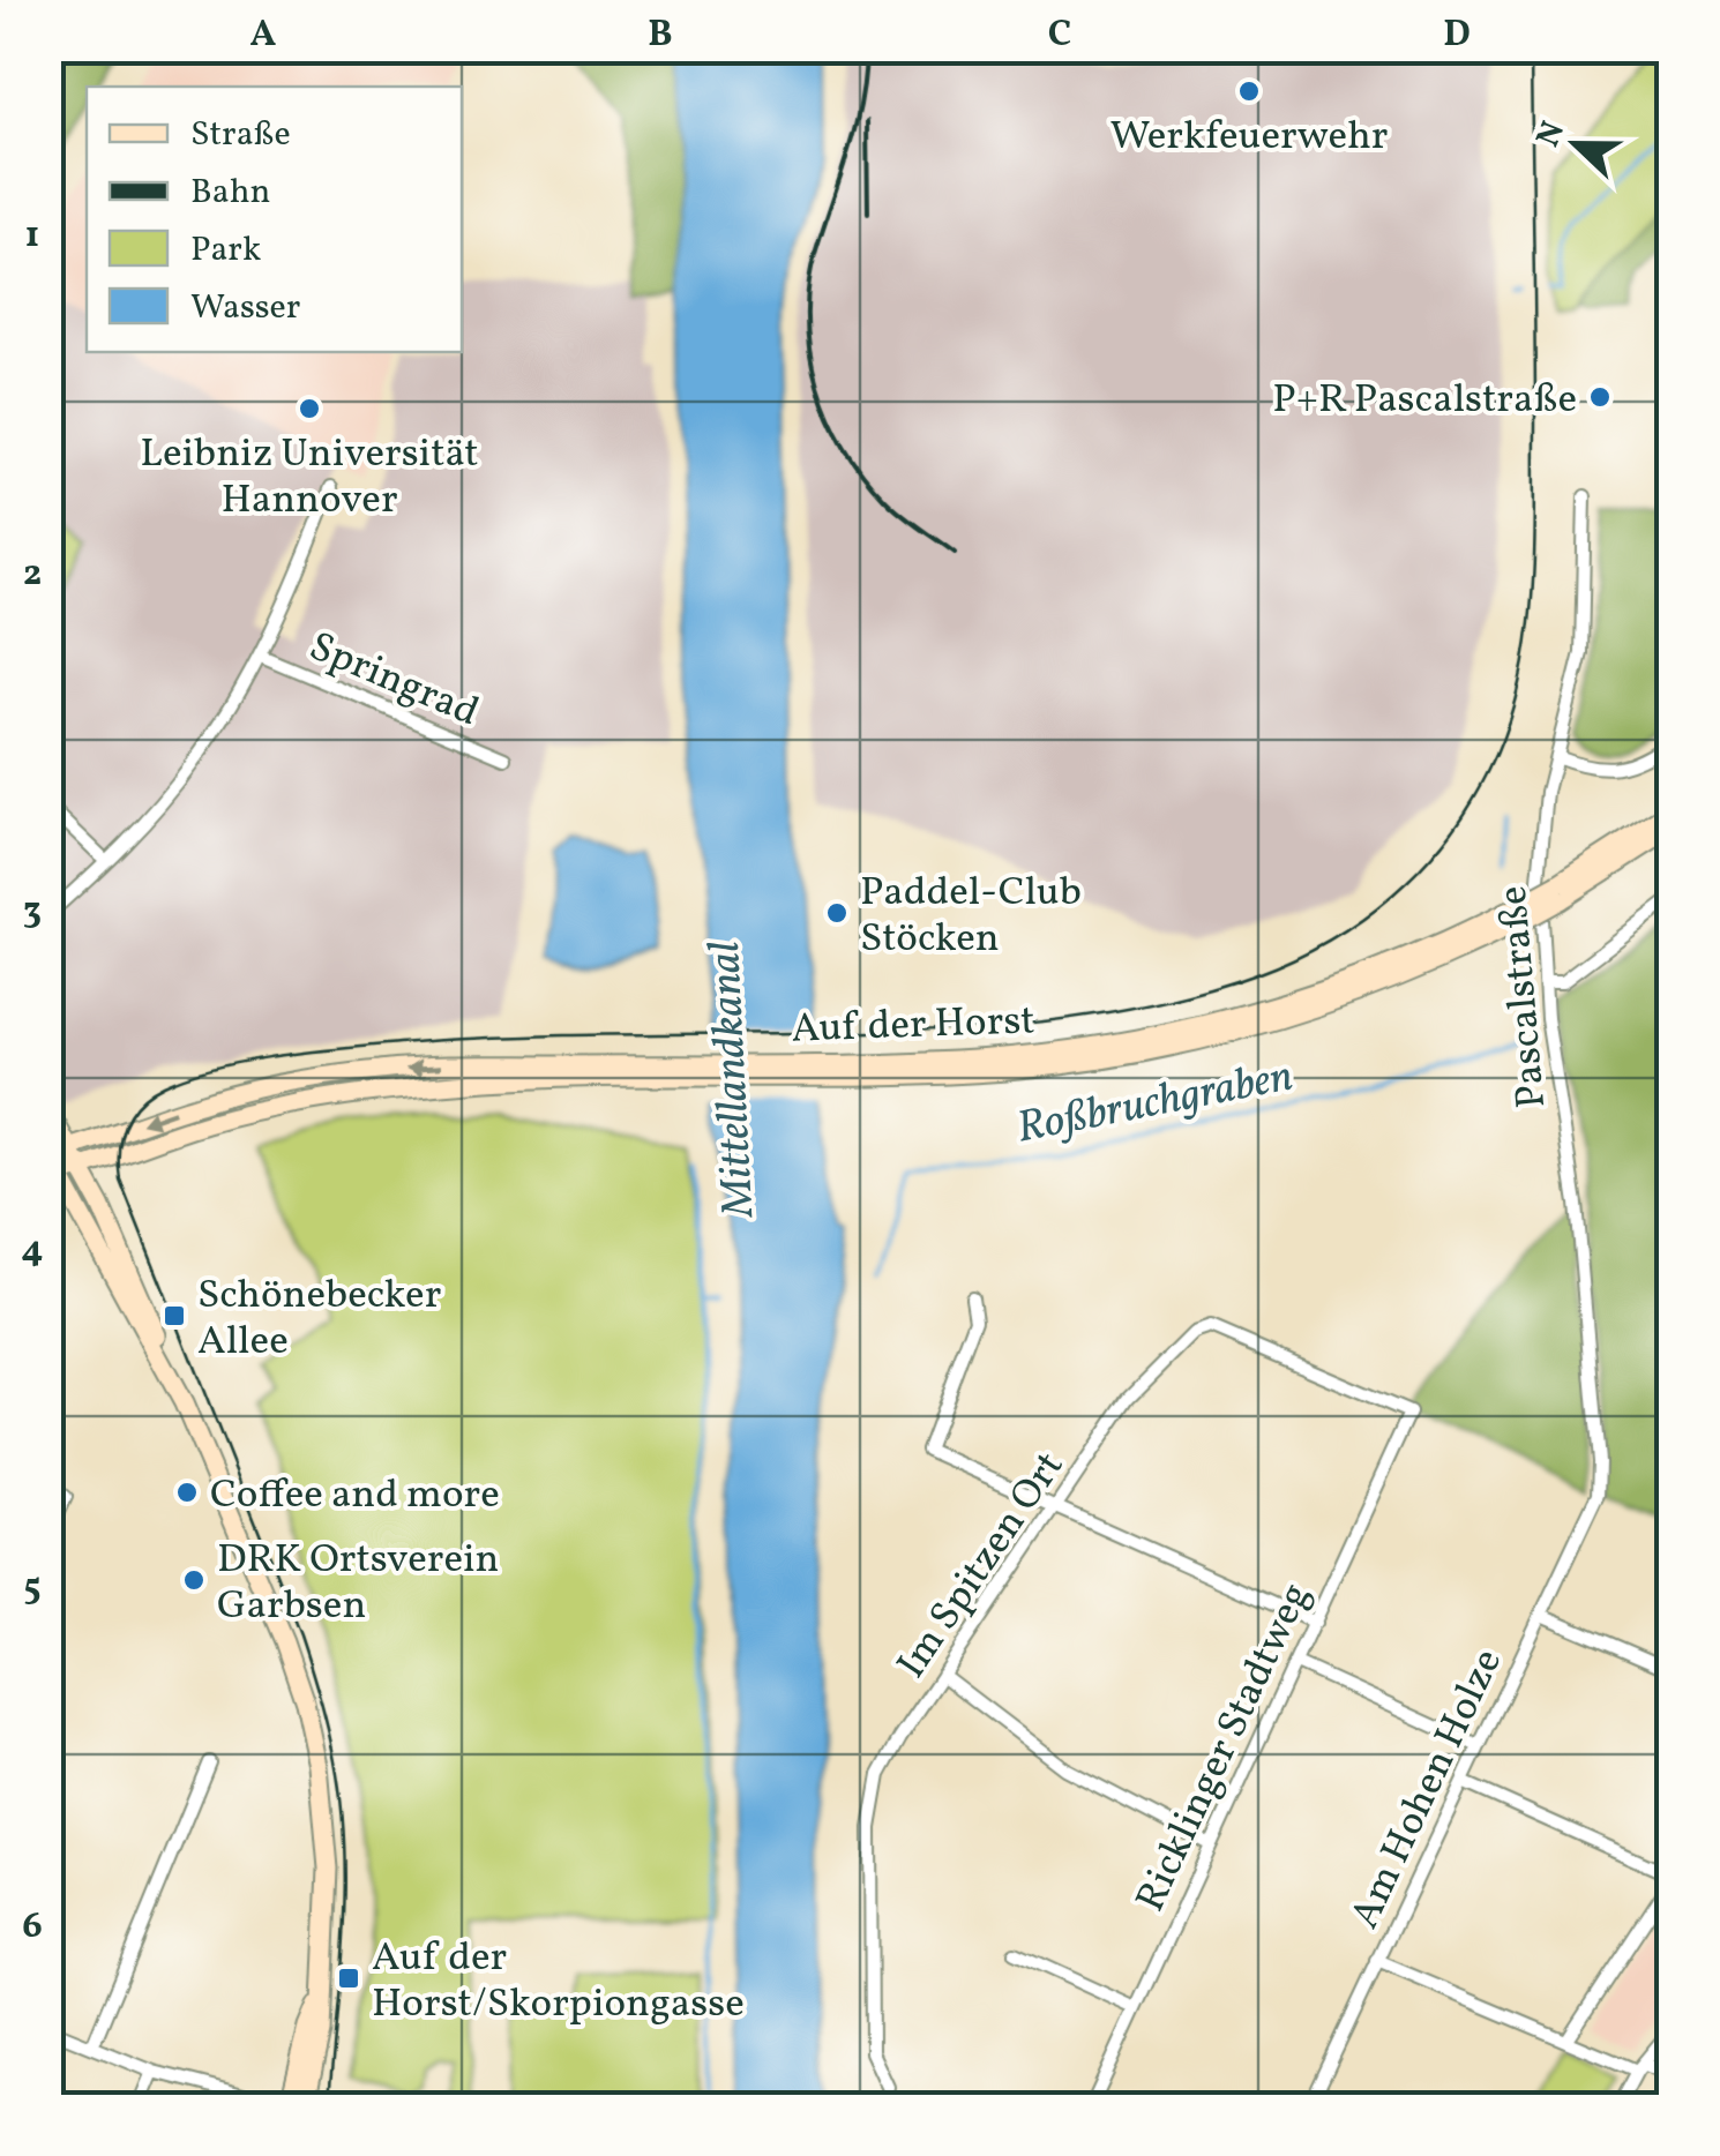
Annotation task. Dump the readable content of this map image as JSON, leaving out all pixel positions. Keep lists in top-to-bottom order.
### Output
{
  "streets": {
    "street": [
      "Springrad",
      "Pascalstraße",
      "Auf der Horst",
      "Im Spitzen Ort",
      "Ricklinger Stadtweg",
      "Am Hohen Holze"
    ]
  },
  "crossings": [
    ["Pascalstraße", "Am Hohen Holze"],
    ["Im Spitzen Ort", "Ricklinger Stadtweg"]
  ],
  "water": ["Mittellandkanal", "Roßbruchgraben"],
  "places": {
    "other": [
      "Werkfeuerwehr",
      "P+R Pascalstraße",
      "Leibniz Universität Hannover",
      "Paddel-Club Stöcken",
      "Coffee and more",
      "DRK Ortsverein Garbsen"
    ],
    "transit": ["Schönebecker Allee", "Auf der Horst/Skorpiongasse"]
  },
  "legend": [
    "Straße",
    "Bahn",
    "Park",
    "Wasser"
  ],
  "north": "left",
  "grid": {
    "columns": [
      "A",
      "B",
      "C",
      "D"
    ],
    "rows": [
      "1",
      "2",
      "3",
      "4",
      "5",
      "6"
    ]
  }
}
